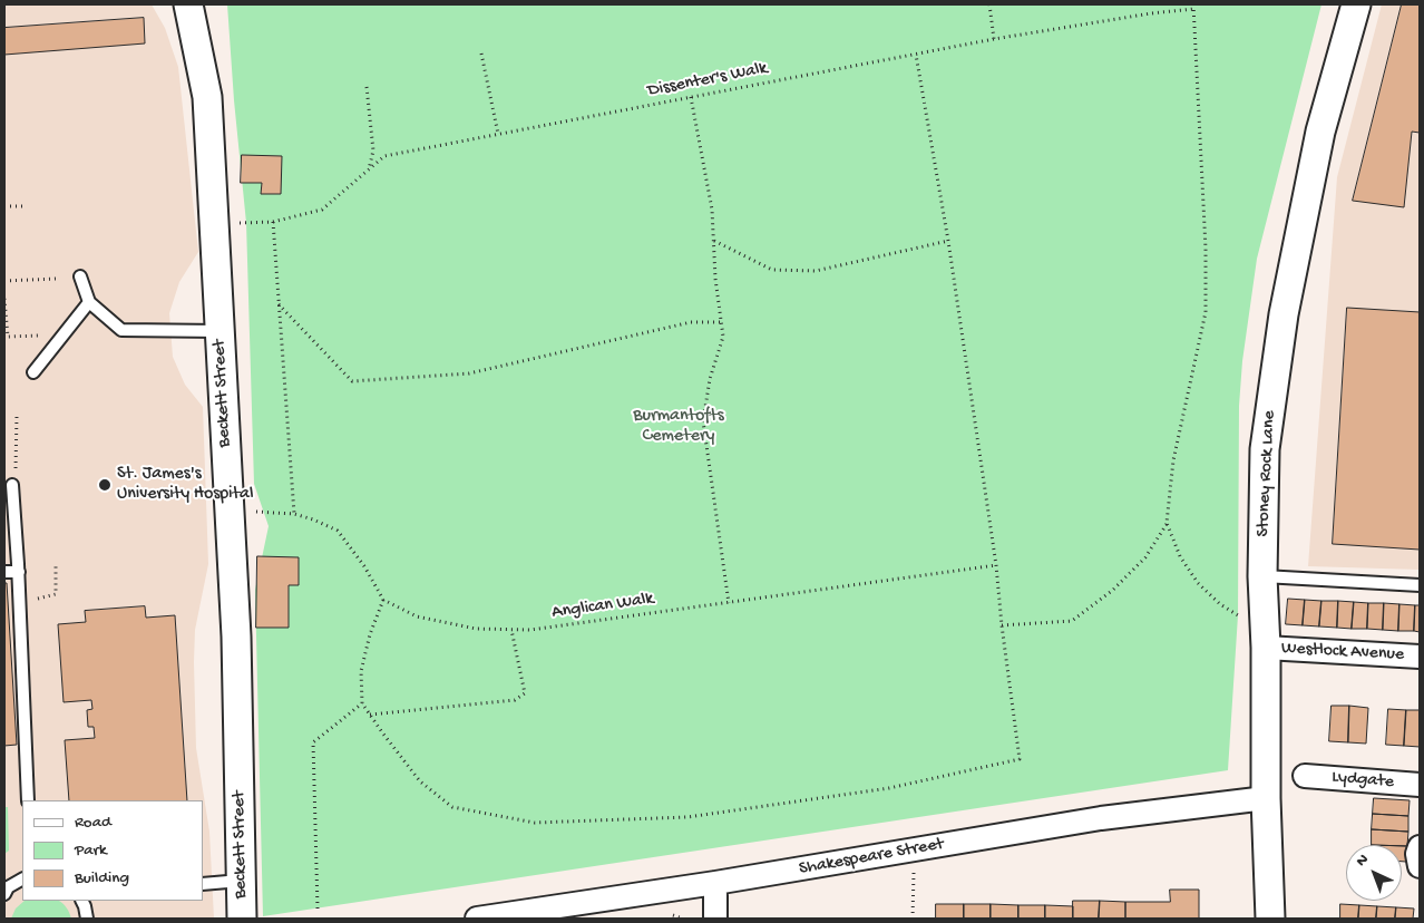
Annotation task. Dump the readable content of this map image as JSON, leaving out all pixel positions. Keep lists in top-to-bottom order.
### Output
{
  "streets": {
    "street": [
      "Beckett Street",
      "Stoney Rock Lane",
      "Westlock Avenue",
      "Lydgate",
      "Shakespeare Street"
    ],
    "path": ["Dissenter's Walk", "Anglican Walk"]
  },
  "crossings": [
    ["Stoney Rock Lane", "Westlock Avenue"],
    ["Stoney Rock Lane", "Shakespeare Street"]
  ],
  "parks": ["Burmantofts Cemetery"],
  "places": ["St. James's University Hospital"],
  "legend": ["Road", "Park", "Building"],
  "north": "top left"
}
